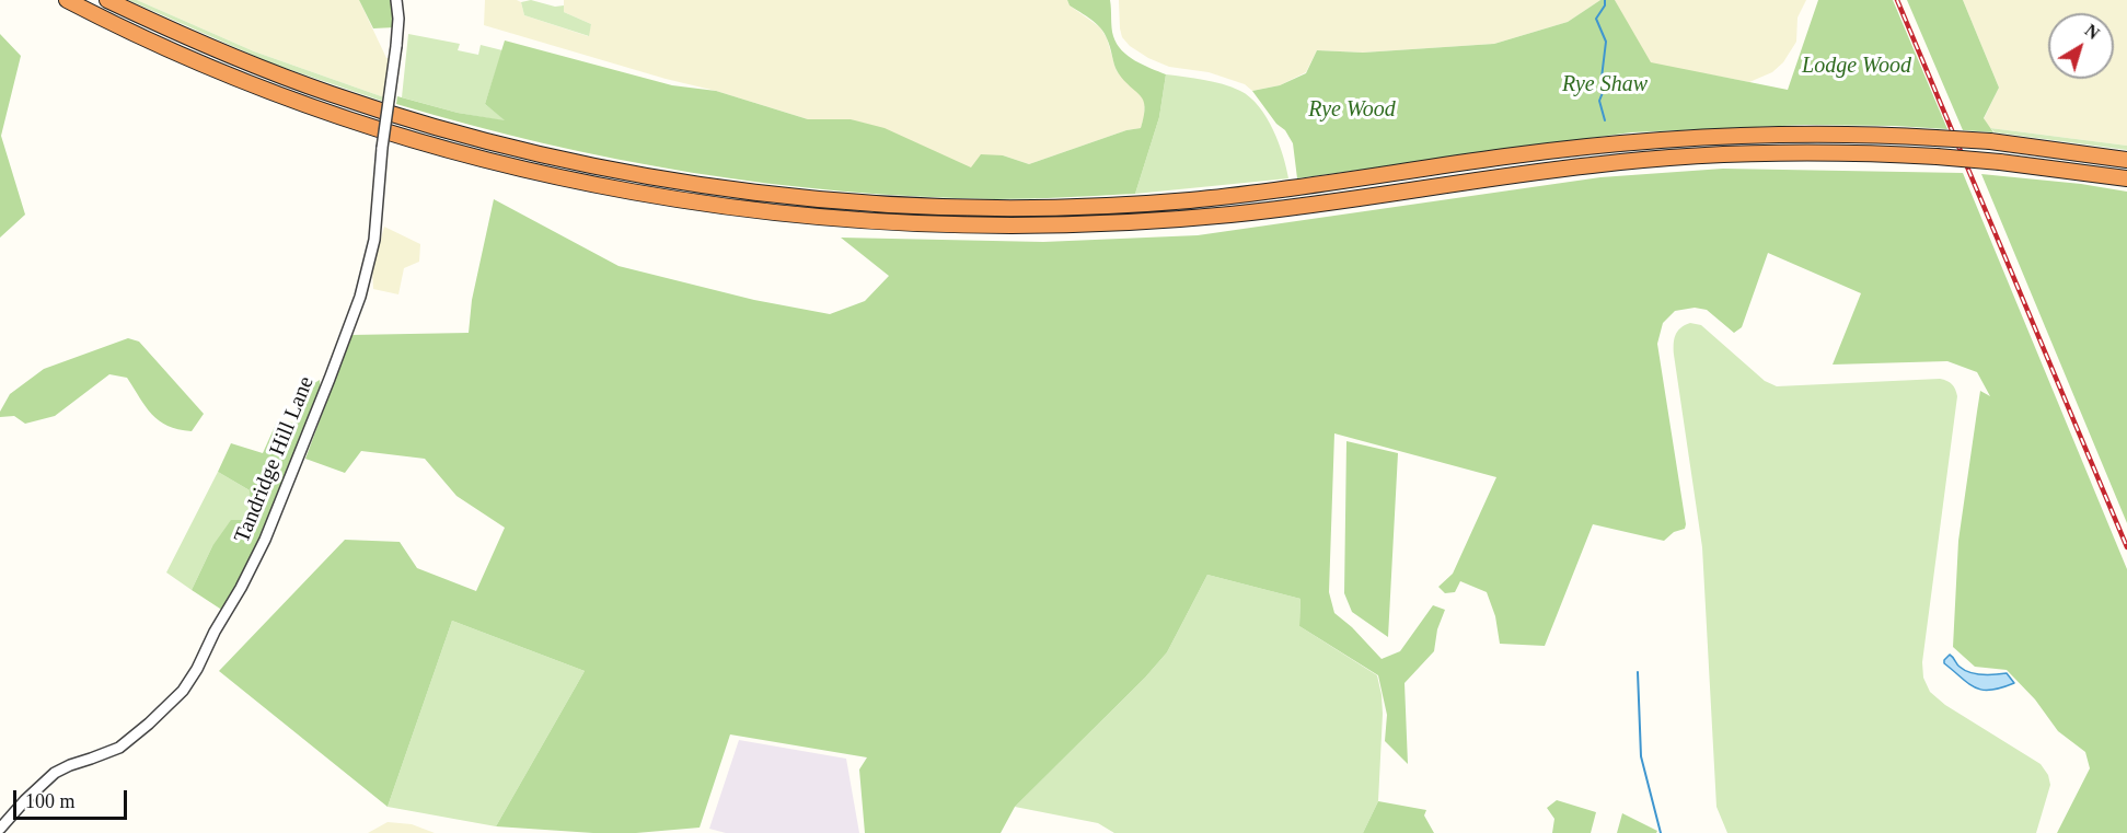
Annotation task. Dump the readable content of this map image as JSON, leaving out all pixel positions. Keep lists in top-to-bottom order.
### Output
{
  "streets": {
    "street": ["Tandridge Hill Lane"]
  },
  "parks": ["Lodge Wood", "Rye Shaw", "Rye Wood"],
  "scale_bar": "100 m",
  "north": "top right"
}
